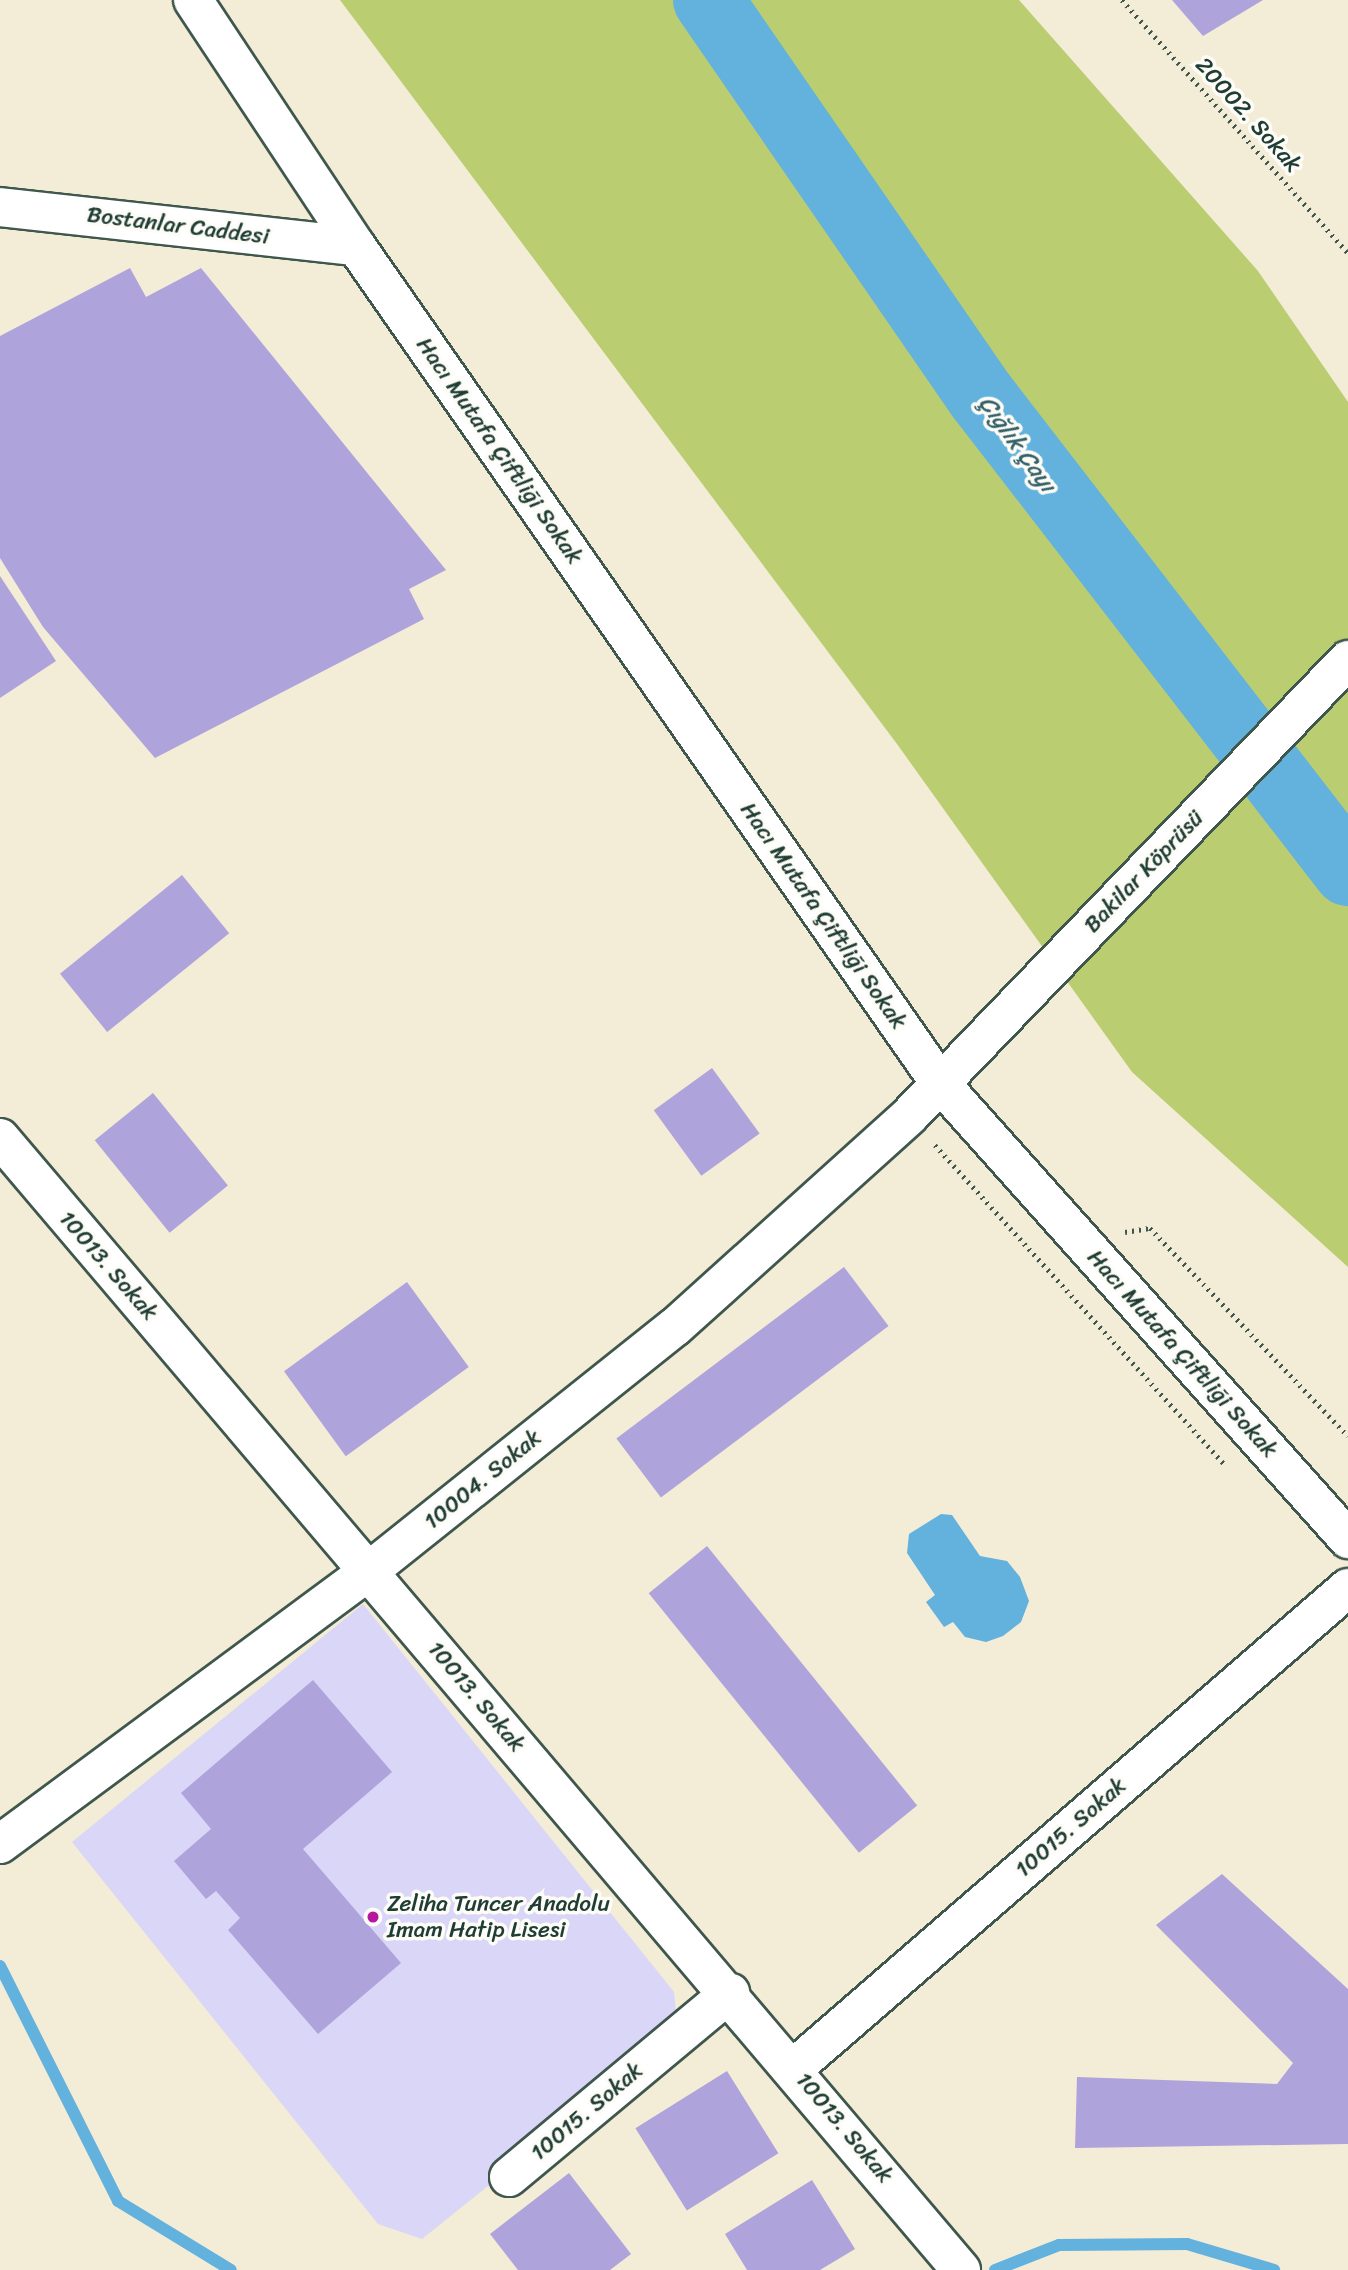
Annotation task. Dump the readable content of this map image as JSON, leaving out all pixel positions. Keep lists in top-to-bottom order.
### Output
{
  "streets": {
    "street": [
      "Bostanlar Caddesi",
      "Hacı Mutafa Çiftliği Sokak",
      "Bakilar Köprüsü",
      "10013. Sokak",
      "10004. Sokak",
      "10015. Sokak"
    ],
    "path": ["20002. Sokak"]
  },
  "crossings": [
    ["Bostanlar Caddesi", "Hacı Mutafa Çiftliği Sokak"],
    ["Hacı Mutafa Çiftliği Sokak", "Bakilar Köprüsü"],
    ["Hacı Mutafa Çiftliği Sokak", "10004. Sokak"],
    ["Bakilar Köprüsü", "10004. Sokak"],
    ["10013. Sokak", "10004. Sokak"],
    ["10013. Sokak", "10015. Sokak"]
  ],
  "water": ["Çığlık Çayı"],
  "places": ["Zeliha Tuncer Anadolu Imam Hatip Lisesi"]
}
